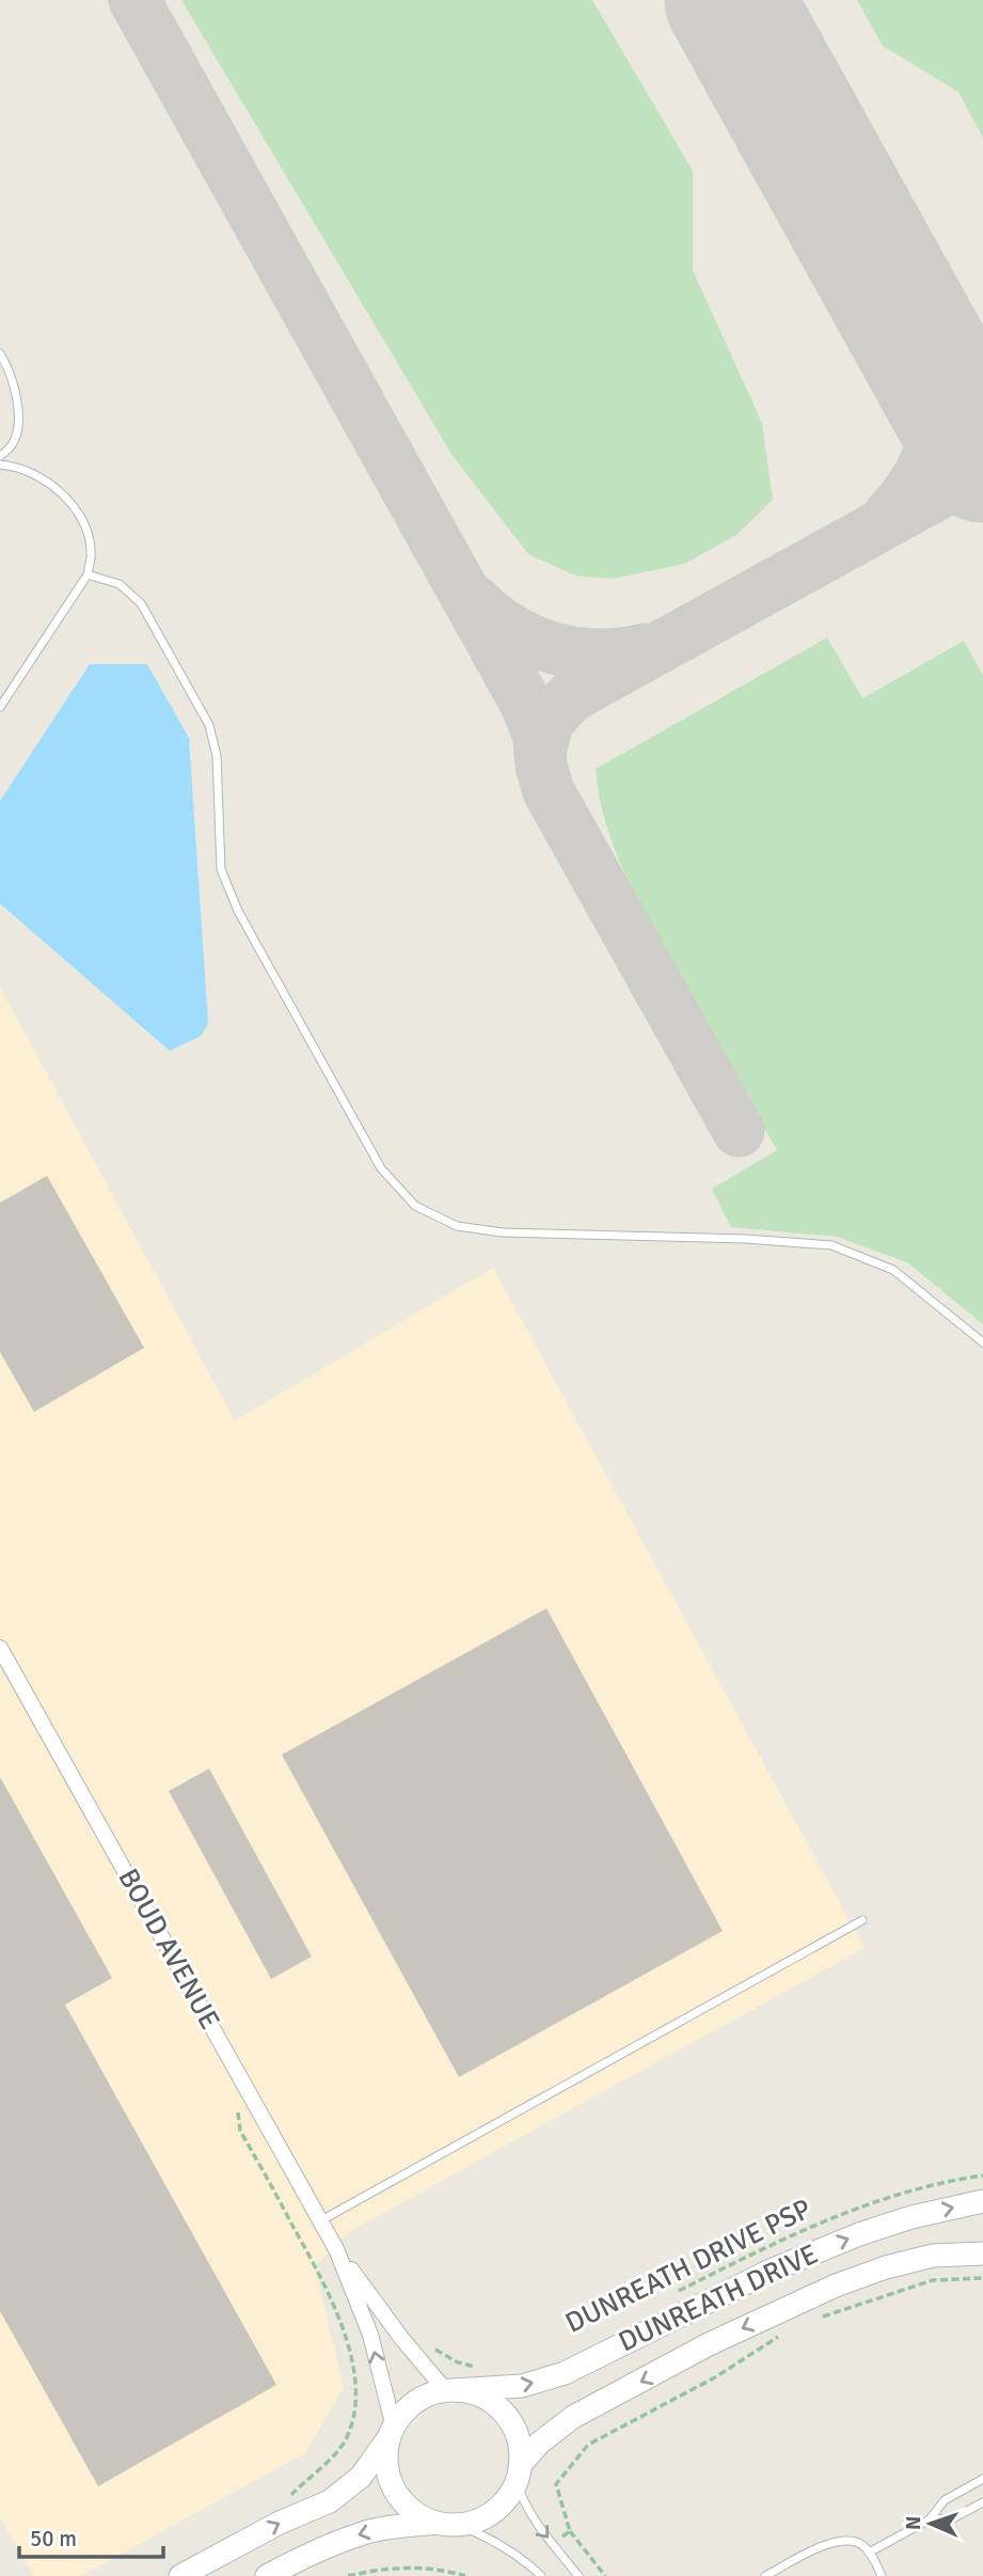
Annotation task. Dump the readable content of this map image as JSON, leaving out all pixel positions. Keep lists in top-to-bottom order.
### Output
{
  "streets": {
    "main road": ["DUNREATH DRIVE"],
    "street": ["BOUD AVENUE"],
    "path": ["DUNREATH DRIVE PSP"]
  },
  "crossings": [
    ["BOUD AVENUE", "DUNREATH DRIVE"]
  ],
  "scale_bar": "50 m",
  "north": "left"
}
